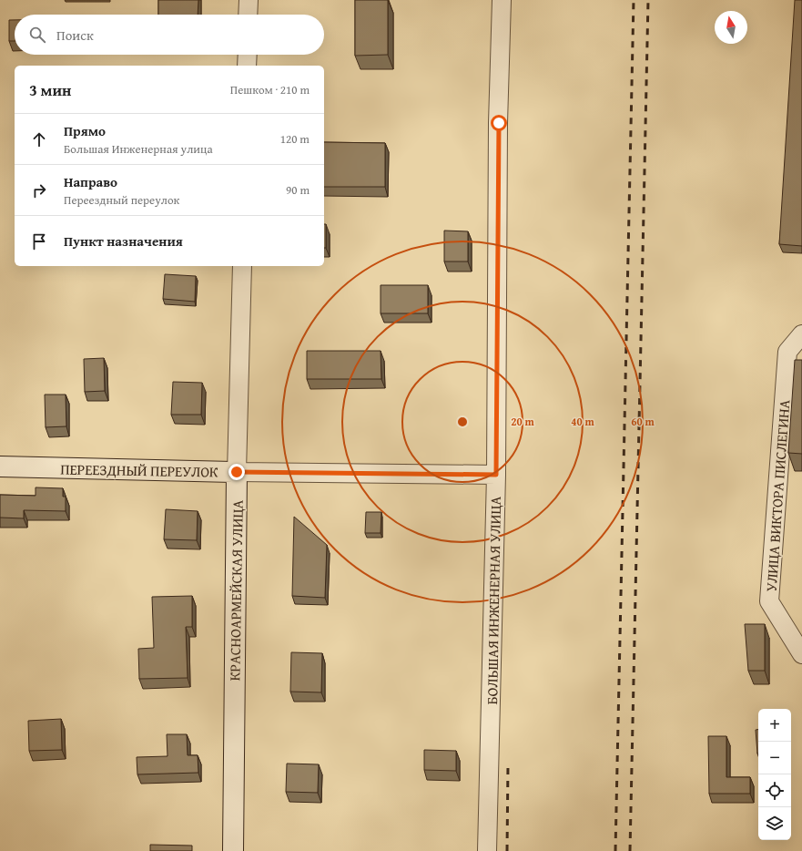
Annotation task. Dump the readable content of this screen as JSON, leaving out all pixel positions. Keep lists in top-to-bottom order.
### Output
{
  "streets": {
    "street": [
      "ПЕРЕЕЗДНЫЙ ПЕРЕУЛОК",
      "УЛИЦА ВИКТОРА ПИСЛЕГИНА",
      "КРАСНОАРМЕЙСКАЯ УЛИЦА",
      "БОЛЬШАЯ ИНЖЕНЕРНАЯ УЛИЦА"
    ]
  },
  "crossings": [
    ["ПЕРЕЕЗДНЫЙ ПЕРЕУЛОК", "КРАСНОАРМЕЙСКАЯ УЛИЦА"],
    ["ПЕРЕЕЗДНЫЙ ПЕРЕУЛОК", "БОЛЬШАЯ ИНЖЕНЕРНАЯ УЛИЦА"]
  ],
  "north": "top",
  "page": {
    "search": "Поиск",
    "heading": ["3 мин", "Пешком · 210 m"],
    "list": [
      ["Прямо", "Большая Инженерная улица", "120 m"],
      ["Направо", "Переездный переулок", "90 m"],
      "Пункт назначения"
    ],
    "map_buttons": ["+", "−"]
  },
  "rings": ["20 m", "40 m", "60 m"]
}
